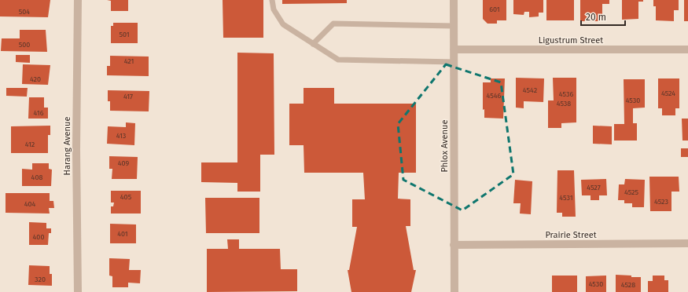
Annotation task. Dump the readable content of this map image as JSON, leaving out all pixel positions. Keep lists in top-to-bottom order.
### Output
{
  "streets": {
    "street": [
      "Ligustrum Street",
      "Harang Avenue",
      "Phlox Avenue",
      "Prairie Street"
    ]
  },
  "crossings": [
    ["Ligustrum Street", "Phlox Avenue"],
    ["Phlox Avenue", "Prairie Street"]
  ],
  "house_numbers": [
    "601",
    "504",
    "501",
    "500",
    "421",
    "420",
    "4542",
    "4524",
    "4536",
    "4546",
    "417",
    "4530",
    "4538",
    "416",
    "413",
    "412",
    "409",
    "408",
    "4527",
    "4525",
    "405",
    "4531",
    "4523",
    "404",
    "401",
    "400",
    "320",
    "4530",
    "4528"
  ],
  "scale_bar": "20 m"
}
